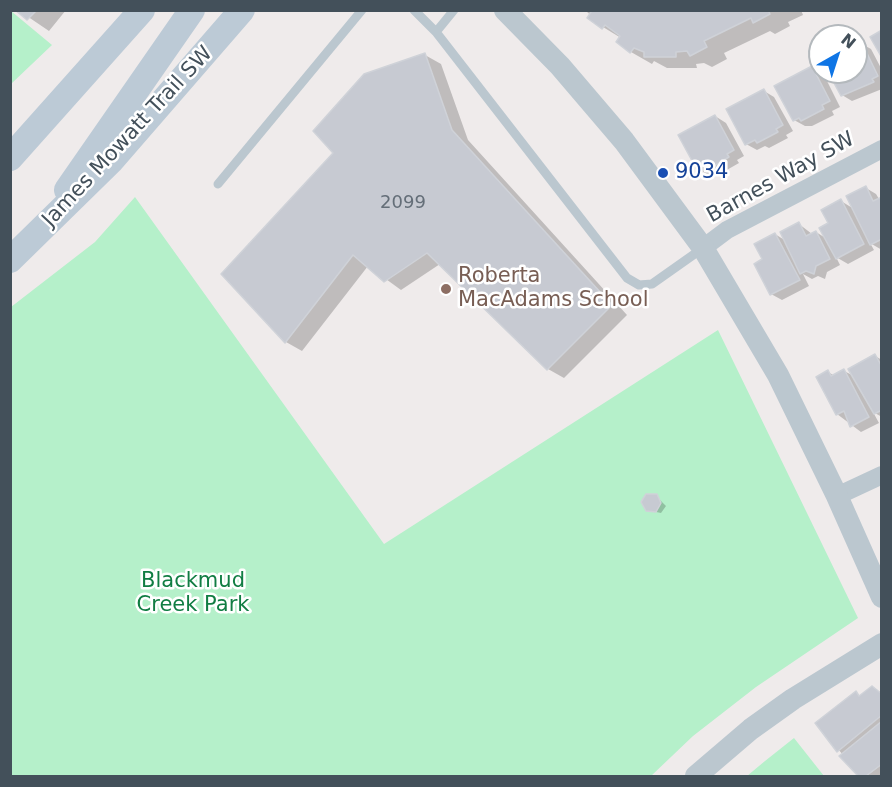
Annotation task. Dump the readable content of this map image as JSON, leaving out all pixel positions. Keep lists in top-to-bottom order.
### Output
{
  "streets": {
    "main road": ["James Mowatt Trail SW"],
    "street": ["Barnes Way SW"]
  },
  "parks": ["Blackmud Creek Park"],
  "places": ["9034", "Roberta MacAdams School"],
  "house_numbers": ["2099"],
  "north": "top right"
}
